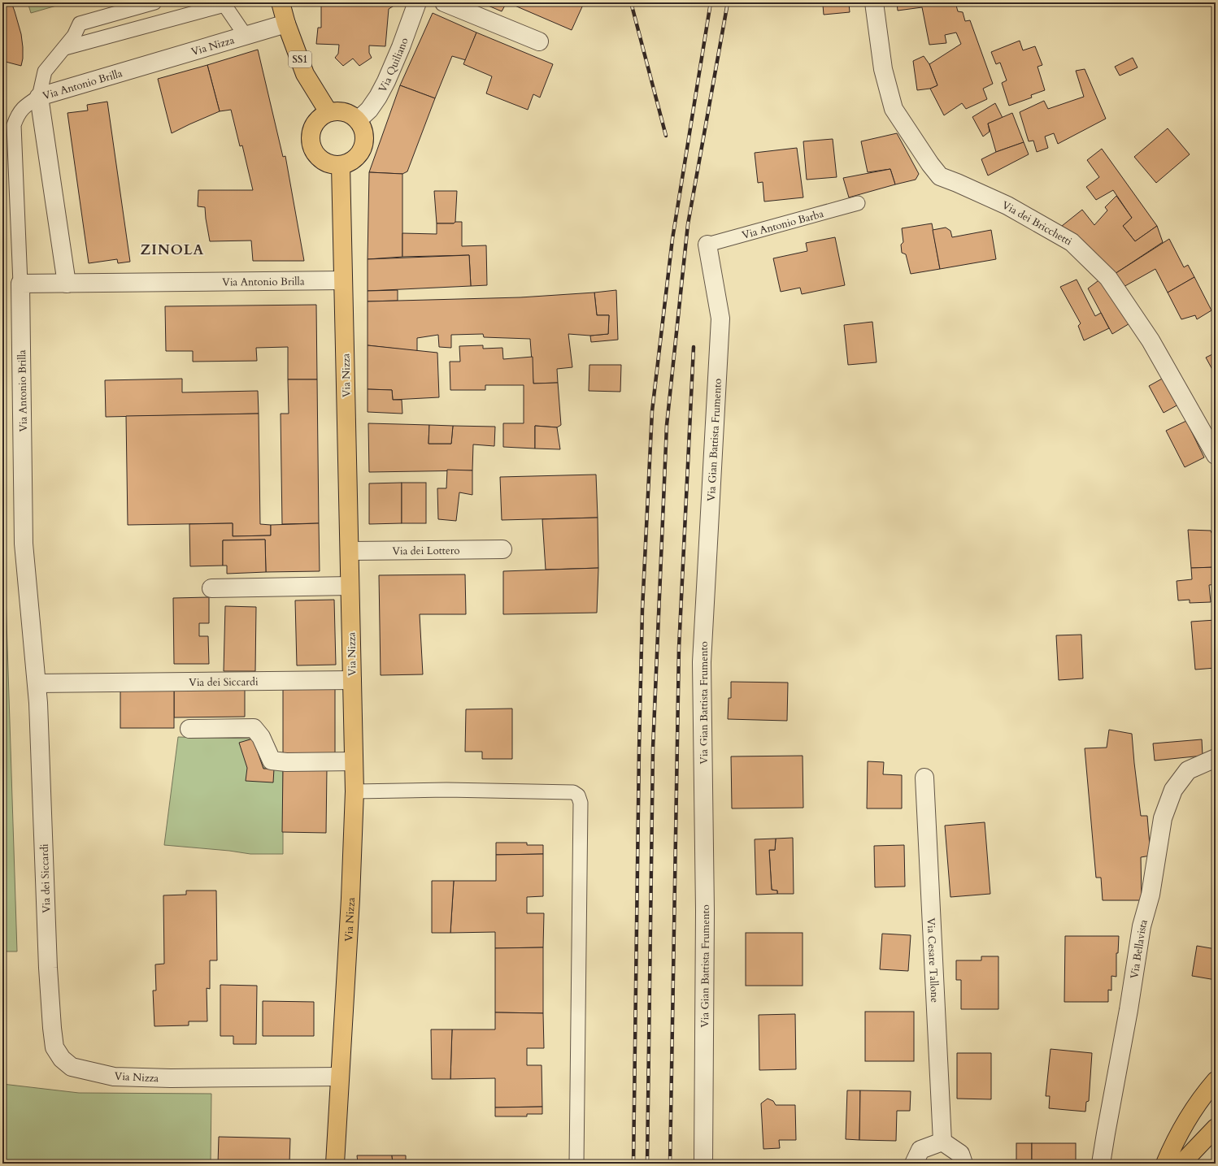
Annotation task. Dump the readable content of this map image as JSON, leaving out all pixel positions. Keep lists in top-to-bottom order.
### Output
{
  "streets": {
    "main road": ["Via Nizza", "SS1"],
    "street": [
      "Via Quiliano",
      "Via Antonio Brilla",
      "Via dei Bricchetti",
      "Via Gian Battista Frumento",
      "Via dei Lottero",
      "Via dei Siccardi",
      "Via Bellavista",
      "Via Cesare Tallone"
    ],
    "lane": ["Via Antonio Barba"]
  },
  "crossings": [
    ["Via Nizza", "SS1"],
    ["Via Nizza", "Via Quiliano"],
    ["Via Nizza", "Via Antonio Brilla"],
    ["Via Nizza", "Via dei Lottero"],
    ["Via Nizza", "Via dei Siccardi"],
    ["SS1", "Via Quiliano"],
    ["Via Antonio Brilla", "Via dei Siccardi"],
    ["Via Antonio Barba", "Via Gian Battista Frumento"]
  ],
  "districts": ["ZINOLA"]
}
